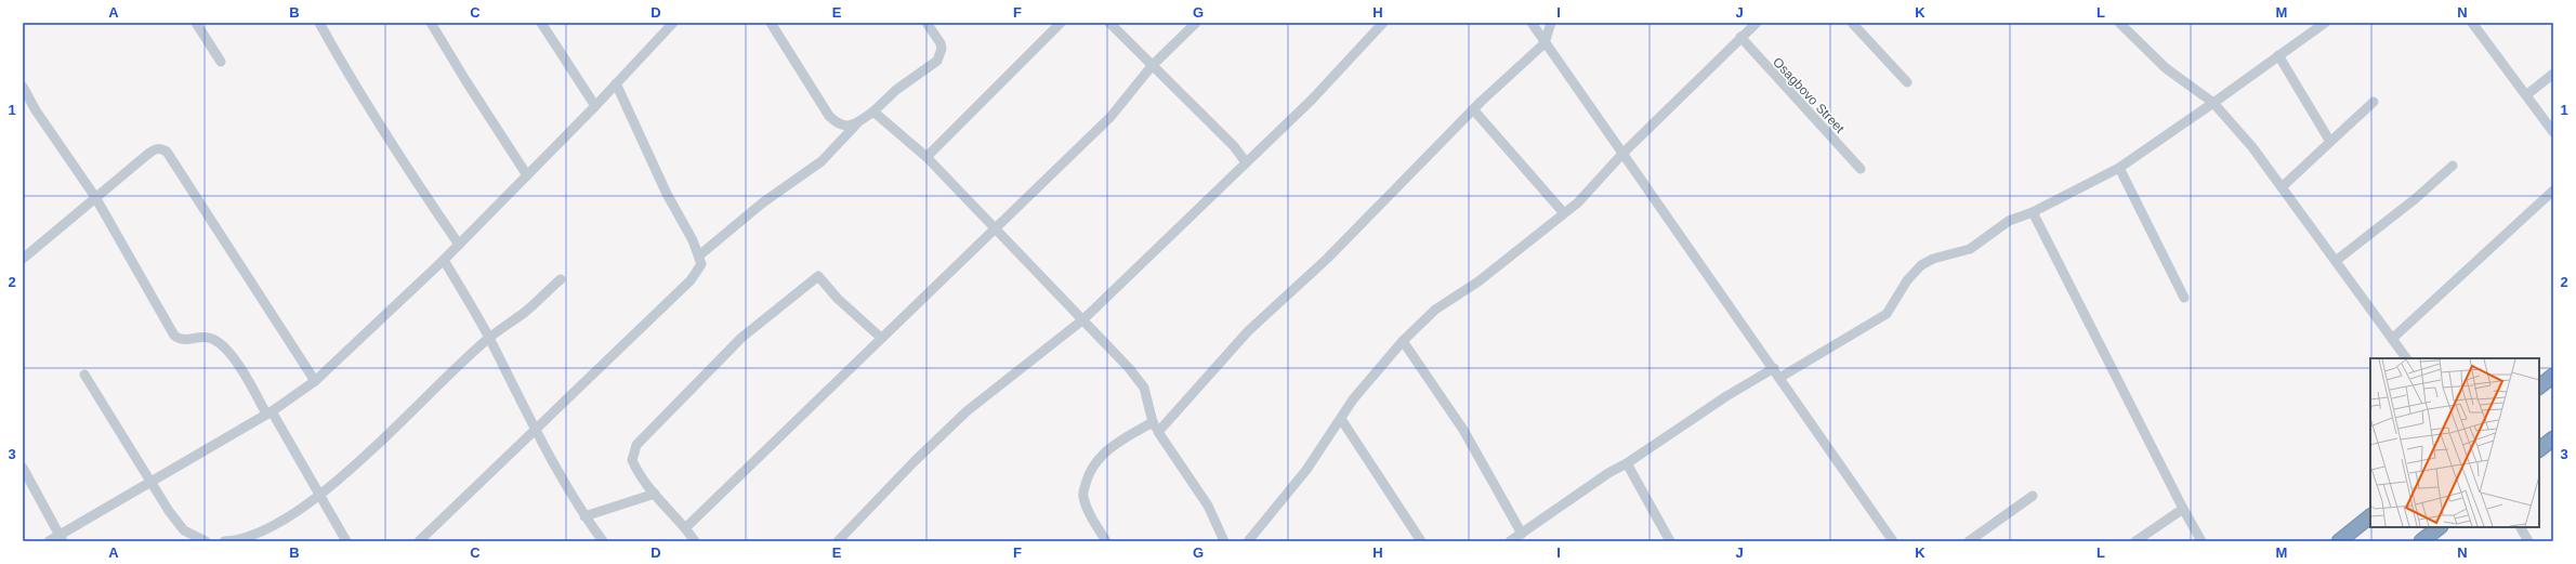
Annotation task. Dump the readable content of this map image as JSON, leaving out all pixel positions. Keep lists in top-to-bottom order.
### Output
{
  "streets": {
    "street": ["Osagbovo Street"]
  },
  "grid": {
    "columns": [
      "A",
      "B",
      "C",
      "D",
      "E",
      "F",
      "G",
      "H",
      "I",
      "J",
      "K",
      "L",
      "M",
      "N"
    ],
    "rows": ["1", "2", "3"]
  }
}
